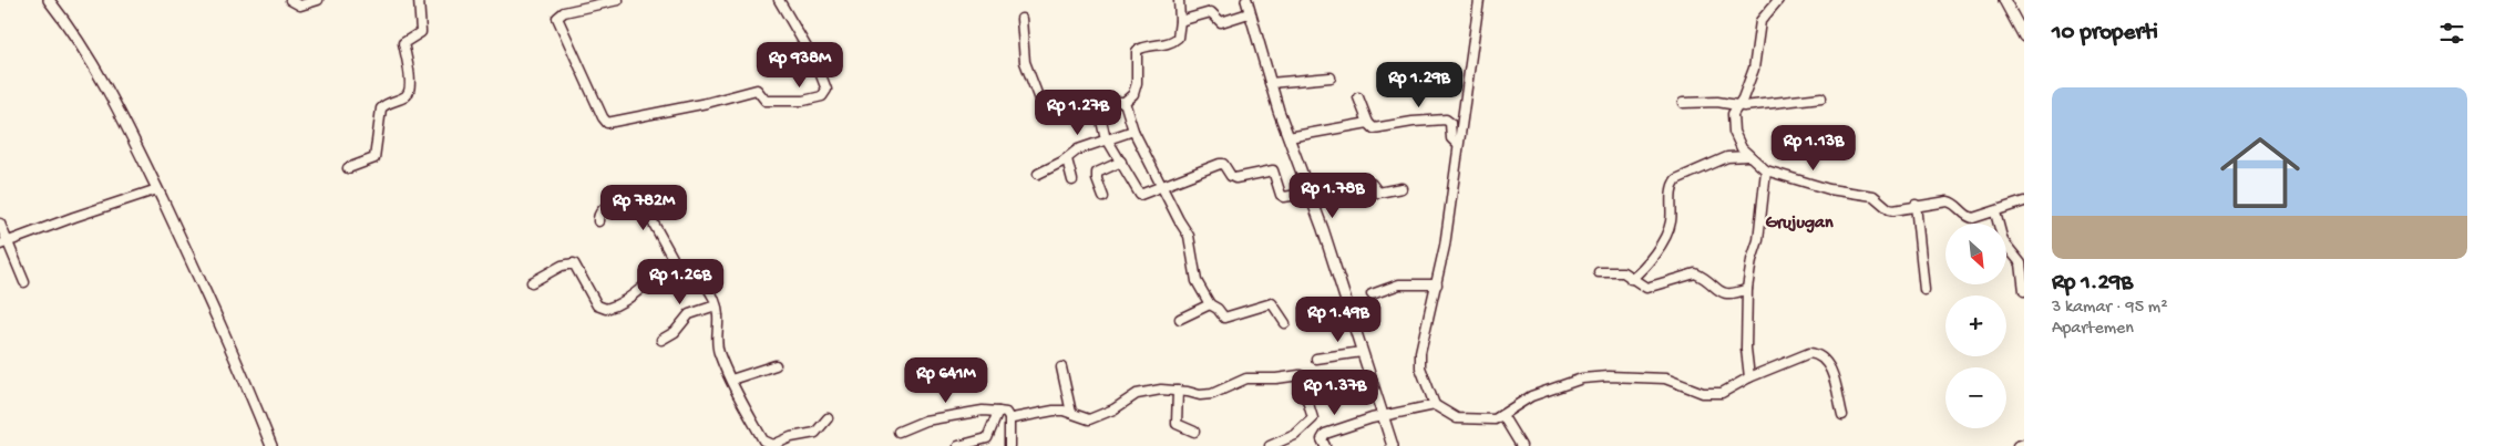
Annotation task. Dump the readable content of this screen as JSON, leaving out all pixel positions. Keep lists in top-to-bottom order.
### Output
{
  "districts": ["Grujugan"],
  "north": "bottom right",
  "page": {
    "heading": "10 properti",
    "price": [
      "Rp 938M",
      "Rp 1.29B",
      "Rp 1.27B",
      "Rp 1.13B",
      "Rp 1.78B",
      "Rp 782M",
      "Rp 1.26B",
      "Rp 1.49B",
      "Rp 641M",
      "Rp 1.37B"
    ],
    "list": [
      {
        "name": "Rp 1.29B",
        "note": "3 kamar · 95 m² · Apartemen"
      }
    ],
    "map_buttons": ["+", "−"]
  }
}
